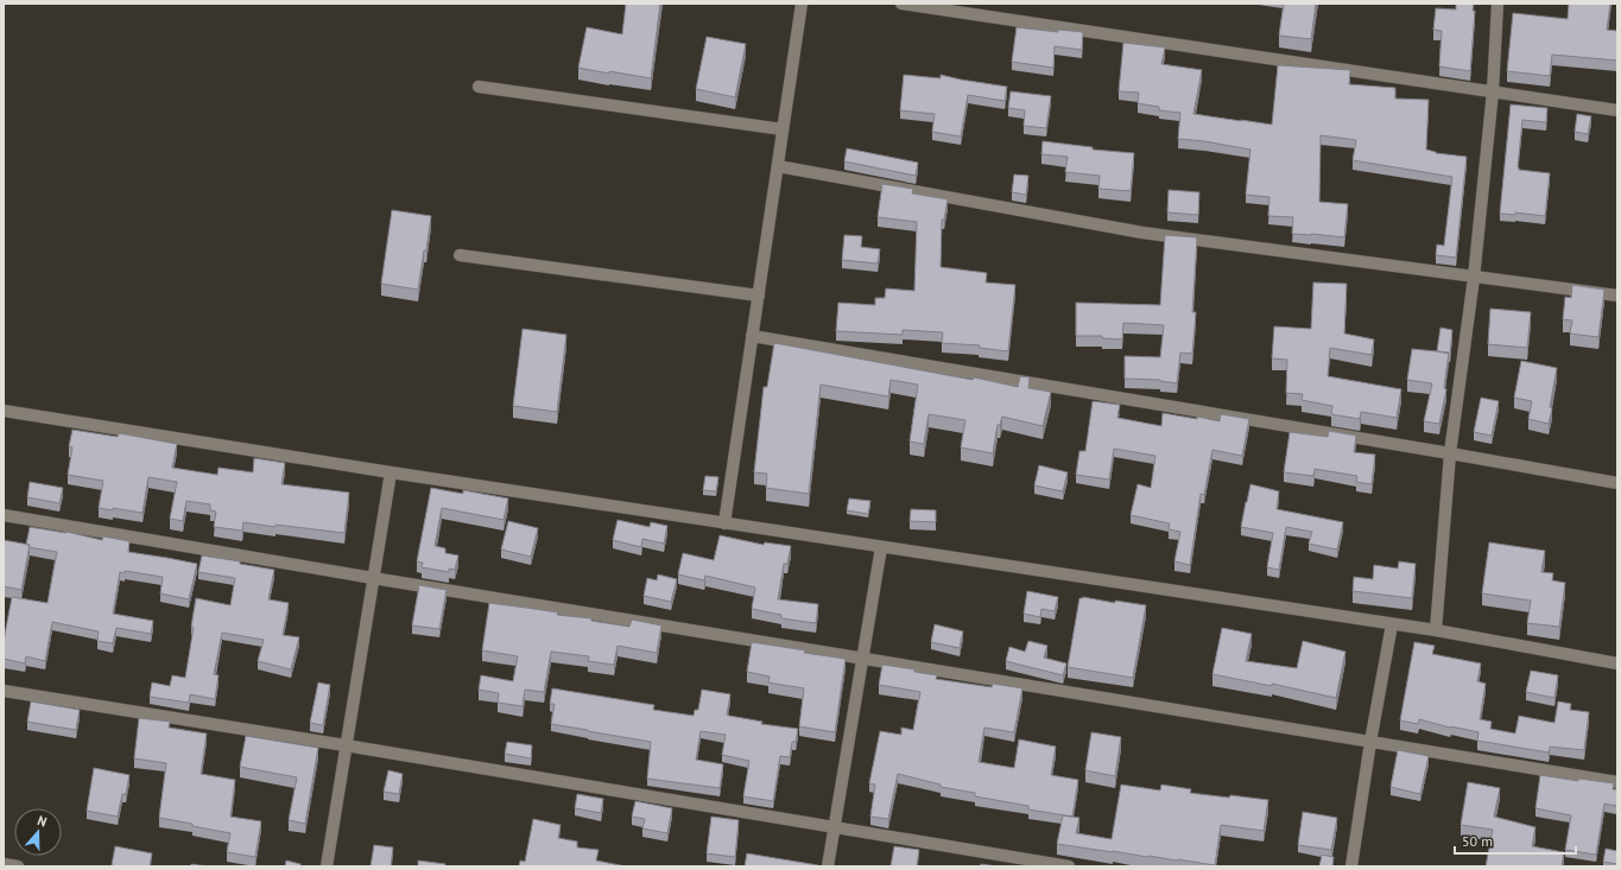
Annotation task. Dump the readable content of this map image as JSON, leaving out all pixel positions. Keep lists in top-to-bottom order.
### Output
{
  "scale_bar": "50 m",
  "north": "top"
}
